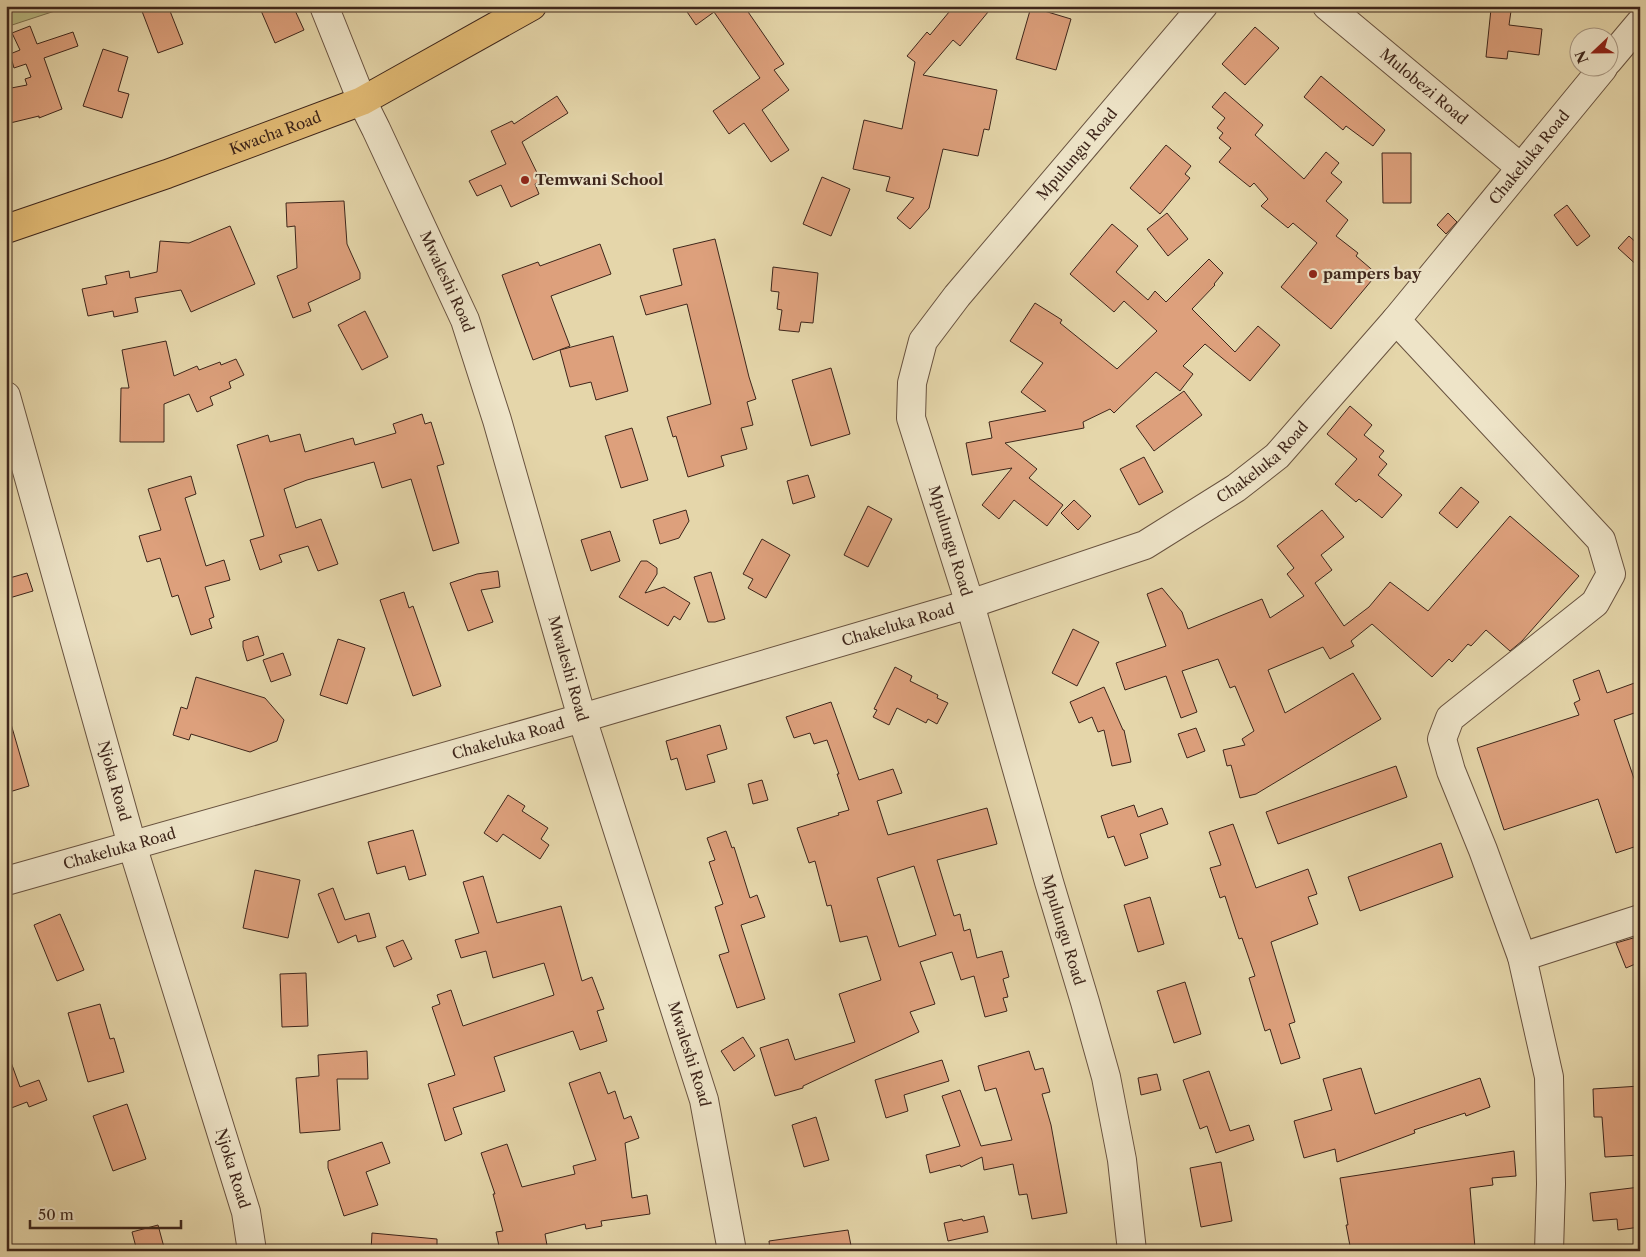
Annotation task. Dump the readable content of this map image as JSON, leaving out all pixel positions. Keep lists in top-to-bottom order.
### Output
{
  "streets": {
    "main road": ["Kwacha Road"],
    "street": [
      "Mulobezi Road",
      "Mpulungu Road",
      "Chakeluka Road",
      "Mwaleshi Road",
      "Njoka Road"
    ]
  },
  "crossings": [
    ["Mulobezi Road", "Chakeluka Road"],
    ["Kwacha Road", "Mwaleshi Road"],
    ["Mpulungu Road", "Chakeluka Road"],
    ["Chakeluka Road", "Mwaleshi Road"],
    ["Chakeluka Road", "Njoka Road"]
  ],
  "places": ["Temwani School", "pampers bay"],
  "scale_bar": "50 m",
  "north": "left"
}
